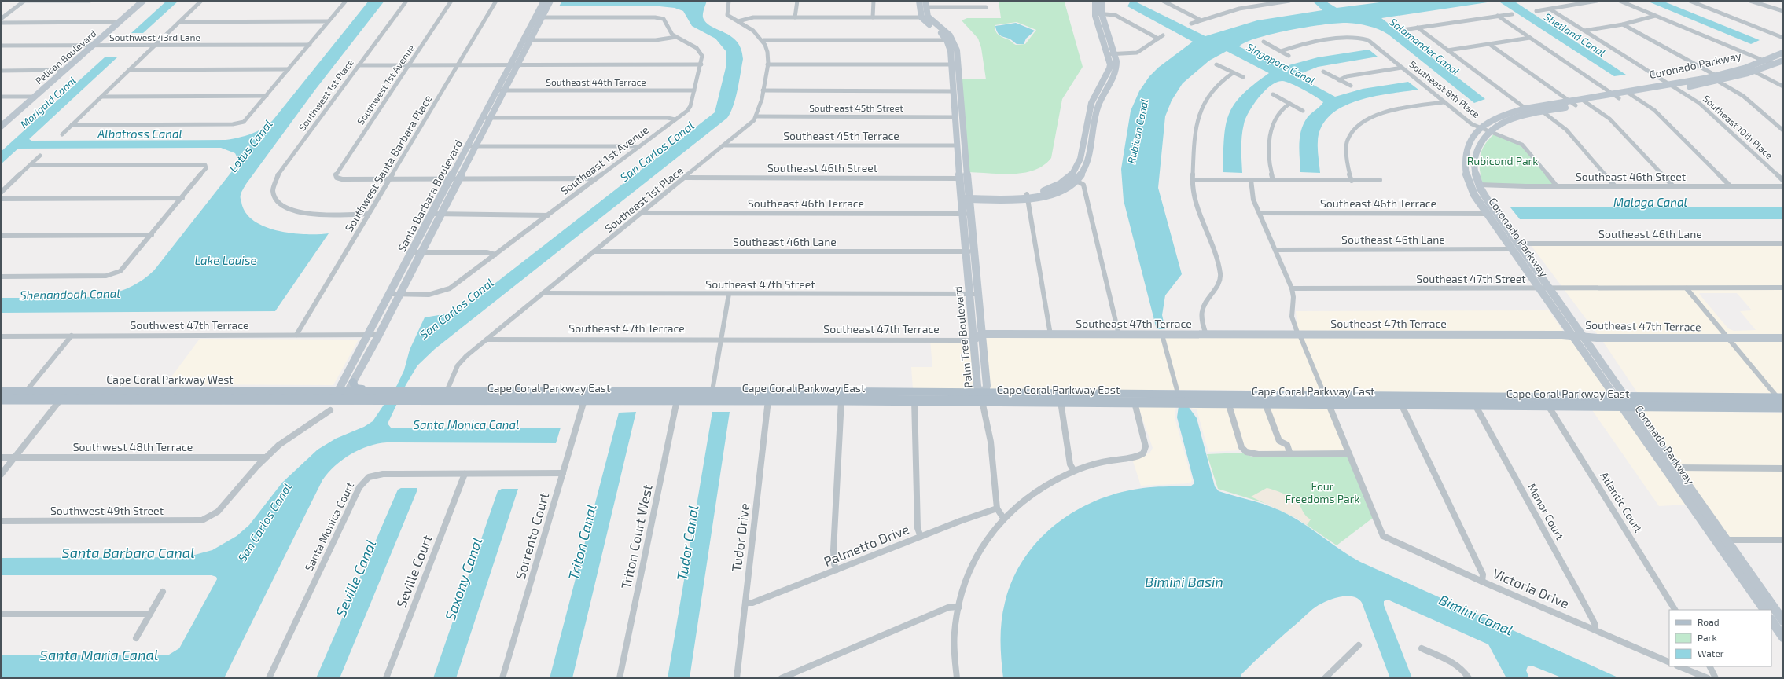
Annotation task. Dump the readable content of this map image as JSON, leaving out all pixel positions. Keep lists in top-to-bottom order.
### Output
{
  "streets": {
    "main road": ["Cape Coral Parkway West", "Cape Coral Parkway East"],
    "street": [
      "Southwest 43rd Lane",
      "Pelican Boulevard",
      "Coronado Parkway",
      "Southeast 44th Terrace",
      "Southwest 1st Avenue",
      "Southeast 8th Place",
      "Southwest 1st Place",
      "Southeast 45th Street",
      "Southeast 10th Place",
      "Southeast 45th Terrace",
      "Southeast 1st Avenue",
      "Southwest Santa Barbara Place",
      "Southeast 46th Street",
      "Santa Barbara Boulevard",
      "Southeast 1st Place",
      "Southeast 46th Terrace",
      "Southeast 46th Lane",
      "Southeast 47th Street",
      "Southeast 47th Terrace",
      "Southwest 47th Terrace",
      "Palm Tree Boulevard",
      "Southwest 48th Terrace",
      "Atlantic Court",
      "Southwest 49th Street",
      "Manor Court",
      "Santa Monica Court",
      "Sorrento Court",
      "Triton Court West",
      "Tudor Drive",
      "Palmetto Drive",
      "Seville Court",
      "Victoria Drive"
    ]
  },
  "crossings": [
    ["Southwest 43rd Lane", "Pelican Boulevard"],
    ["Coronado Parkway", "Southeast 8th Place"],
    ["Coronado Parkway", "Southeast 10th Place"],
    ["Coronado Parkway", "Southeast 46th Street"],
    ["Coronado Parkway", "Southeast 46th Terrace"],
    ["Coronado Parkway", "Southeast 46th Lane"],
    ["Coronado Parkway", "Southeast 47th Street"],
    ["Coronado Parkway", "Southeast 47th Terrace"],
    ["Coronado Parkway", "Cape Coral Parkway East"],
    ["Southeast 44th Terrace", "Southeast 1st Avenue"],
    ["Southeast 44th Terrace", "Santa Barbara Boulevard"],
    ["Southwest 1st Avenue", "Southwest Santa Barbara Place"],
    ["Southeast 8th Place", "Southeast 46th Street"],
    ["Southwest 1st Place", "Southwest Santa Barbara Place"],
    ["Southeast 45th Street", "Southeast 1st Place"],
    ["Southeast 45th Street", "Palm Tree Boulevard"],
    ["Southeast 45th Terrace", "Southeast 1st Place"],
    ["Southeast 45th Terrace", "Palm Tree Boulevard"],
    ["Southeast 1st Avenue", "Santa Barbara Boulevard"],
    ["Southwest Santa Barbara Place", "Southwest 47th Terrace"],
    ["Southeast 46th Street", "Southeast 1st Place"],
    ["Southeast 46th Street", "Palm Tree Boulevard"],
    ["Santa Barbara Boulevard", "Southwest 47th Terrace"],
    ["Santa Barbara Boulevard", "Cape Coral Parkway West"],
    ["Santa Barbara Boulevard", "Cape Coral Parkway East"],
    ["Southeast 1st Place", "Southeast 46th Terrace"],
    ["Southeast 1st Place", "Southeast 46th Lane"],
    ["Southeast 1st Place", "Southeast 47th Street"],
    ["Southeast 1st Place", "Southeast 47th Terrace"],
    ["Southeast 1st Place", "Cape Coral Parkway East"],
    ["Southeast 46th Terrace", "Palm Tree Boulevard"],
    ["Southeast 46th Lane", "Palm Tree Boulevard"],
    ["Southeast 47th Street", "Palm Tree Boulevard"],
    ["Southeast 47th Terrace", "Palm Tree Boulevard"],
    ["Palm Tree Boulevard", "Cape Coral Parkway East"],
    ["Cape Coral Parkway West", "Cape Coral Parkway East"],
    ["Cape Coral Parkway East", "Atlantic Court"],
    ["Cape Coral Parkway East", "Manor Court"],
    ["Cape Coral Parkway East", "Sorrento Court"],
    ["Cape Coral Parkway East", "Triton Court West"],
    ["Cape Coral Parkway East", "Tudor Drive"],
    ["Southwest 48th Terrace", "Southwest 49th Street"],
    ["Manor Court", "Victoria Drive"],
    ["Santa Monica Court", "Sorrento Court"],
    ["Santa Monica Court", "Seville Court"],
    ["Tudor Drive", "Palmetto Drive"]
  ],
  "water": [
    "Shetland Canal",
    "Salamander Canal",
    "Singapore Canal",
    "Marigold Canal",
    "Rubican Canal",
    "Albatross Canal",
    "Lotus Canal",
    "San Carlos Canal",
    "Malaga Canal",
    "Lake Louise",
    "Shenandoah Canal",
    "Santa Monica Canal",
    "Triton Canal",
    "Tudor Canal",
    "Santa Barbara Canal",
    "Seville Canal",
    "Saxony Canal",
    "Bimini Basin",
    "Bimini Canal",
    "Santa Maria Canal"
  ],
  "parks": ["Rubicond Park", "Four Freedoms Park"],
  "legend": ["Road", "Park", "Water"]
}
